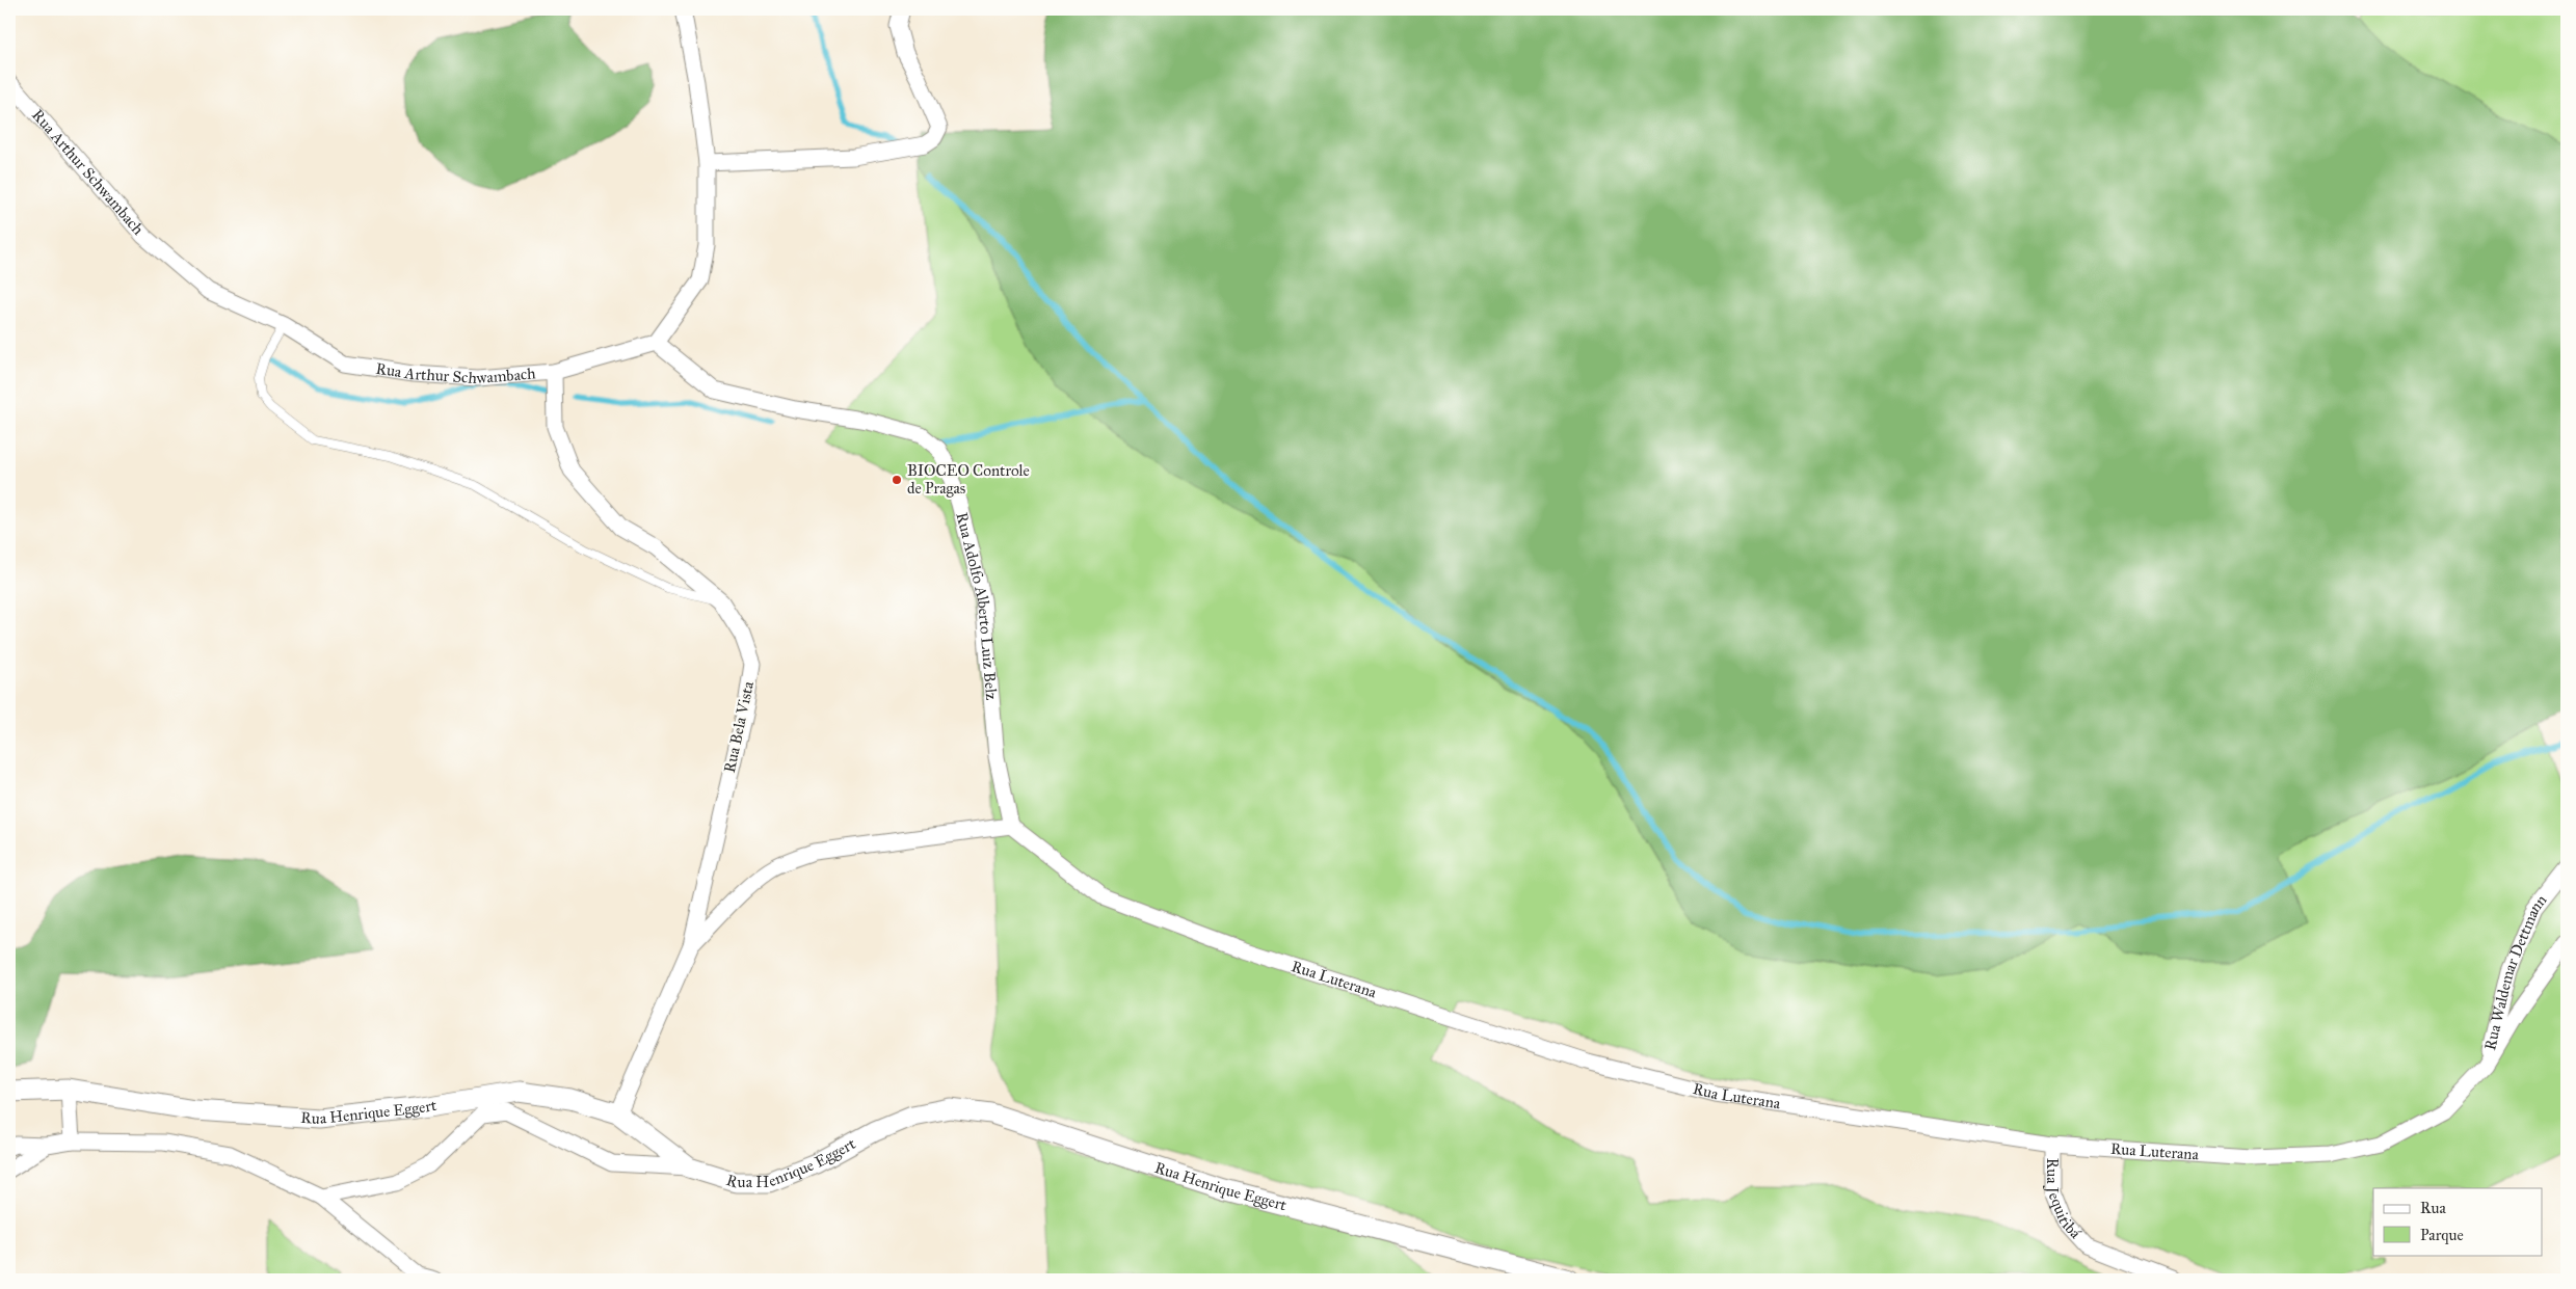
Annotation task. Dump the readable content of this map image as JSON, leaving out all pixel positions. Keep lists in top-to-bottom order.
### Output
{
  "streets": {
    "street": [
      "Rua Arthur Schwambach",
      "Rua Adolfo Alberto Luiz Belz",
      "Rua Bela Vista",
      "Rua Waldemar Dettmann",
      "Rua Luterana",
      "Rua Henrique Eggert",
      "Rua Jequitibá"
    ]
  },
  "crossings": [
    ["Rua Arthur Schwambach", "Rua Adolfo Alberto Luiz Belz"],
    ["Rua Arthur Schwambach", "Rua Bela Vista"],
    ["Rua Adolfo Alberto Luiz Belz", "Rua Luterana"],
    ["Rua Bela Vista", "Rua Henrique Eggert"],
    ["Rua Waldemar Dettmann", "Rua Luterana"],
    ["Rua Luterana", "Rua Jequitibá"]
  ],
  "places": ["BIOCEO Controle de Pragas"],
  "legend": ["Rua", "Parque"]
}
